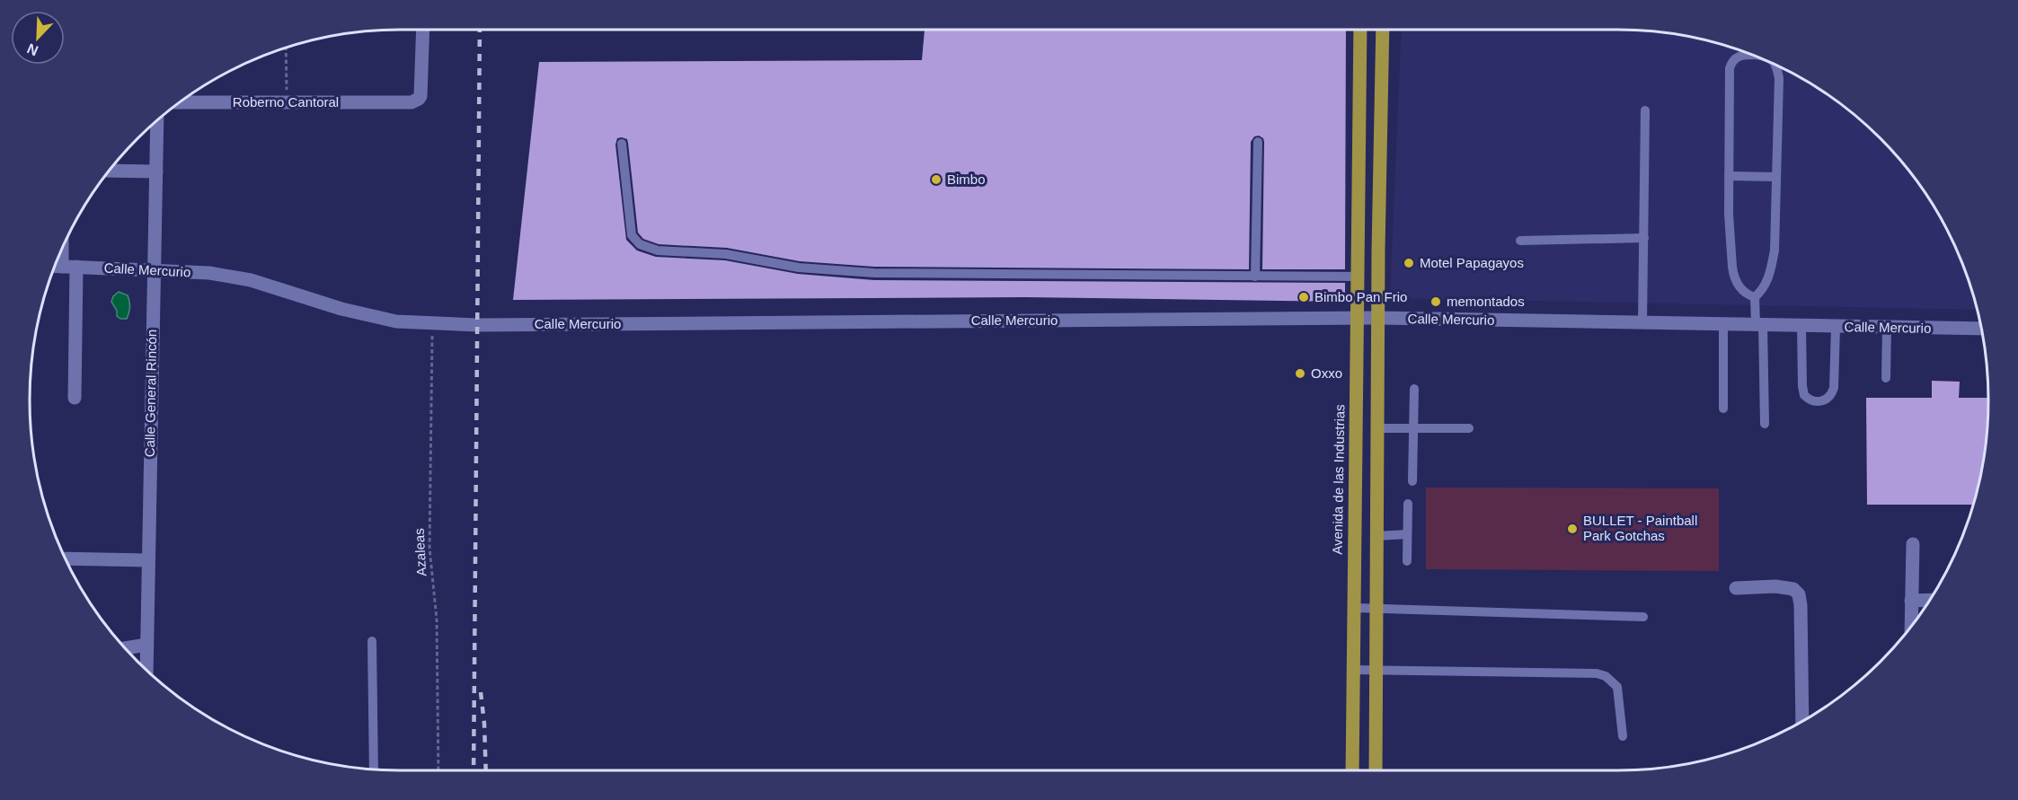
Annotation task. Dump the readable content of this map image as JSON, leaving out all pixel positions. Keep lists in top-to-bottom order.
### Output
{
  "streets": {
    "main road": [
      "Roberno Cantoral",
      "Calle Mercurio",
      "Calle General Rincón",
      "Avenida de las Industrias"
    ],
    "path": ["Azaleas"]
  },
  "crossings": [
    ["Calle Mercurio", "Calle General Rincón"],
    ["Calle Mercurio", "Avenida de las Industrias"],
    ["Calle Mercurio", "Azaleas"]
  ],
  "places": [
    "Bimbo",
    "Motel Papagayos",
    "Bimbo Pan Frio",
    "memontados",
    "Oxxo",
    "BULLET - Paintball Park Gotchas"
  ],
  "north": "bottom left"
}
